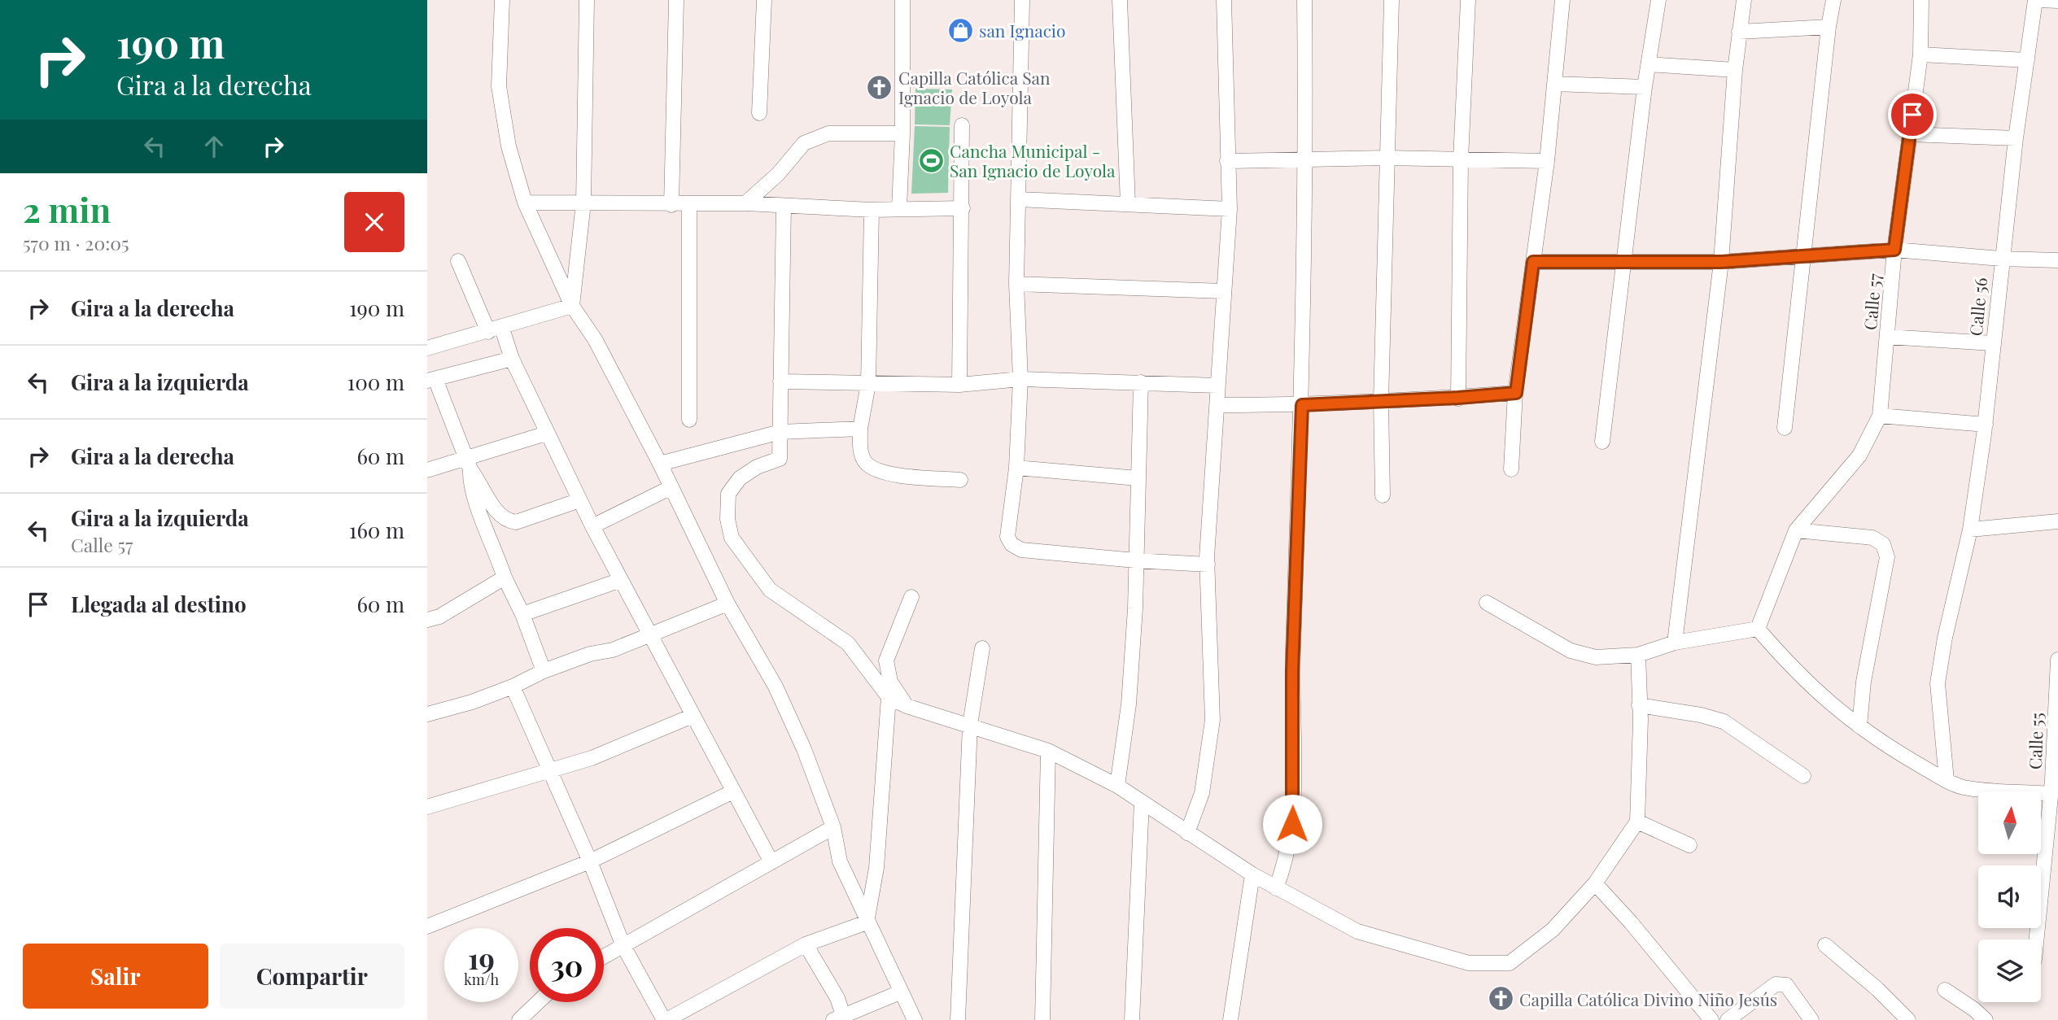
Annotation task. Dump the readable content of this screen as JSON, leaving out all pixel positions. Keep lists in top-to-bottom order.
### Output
{
  "streets": {
    "street": ["Calle 57", "Calle 56", "Calle 55"]
  },
  "places": {
    "shop": ["san Ignacio"],
    "church": ["Capilla Católica San Ignacio de Loyola", "Capilla Católica Divino Niño Jesús"],
    "sports": ["Cancha Municipal - San Ignacio de Loyola"]
  },
  "north": "top",
  "page": {
    "turn": ["190 m", "Gira a la derecha"],
    "heading": ["2 min", "570 m · 20:05"],
    "list": [
      {
        "name": "Gira a la derecha",
        "value": "190 m"
      },
      {
        "name": "Gira a la izquierda",
        "value": "100 m"
      },
      {
        "name": "Gira a la derecha",
        "value": "60 m"
      },
      {
        "name": "Gira a la izquierda",
        "note": "Calle 57",
        "value": "160 m"
      },
      {
        "name": "Llegada al destino",
        "value": "60 m"
      }
    ],
    "speed": "19 km/h",
    "limit": "30",
    "buttons": ["Salir", "Compartir"]
  }
}
